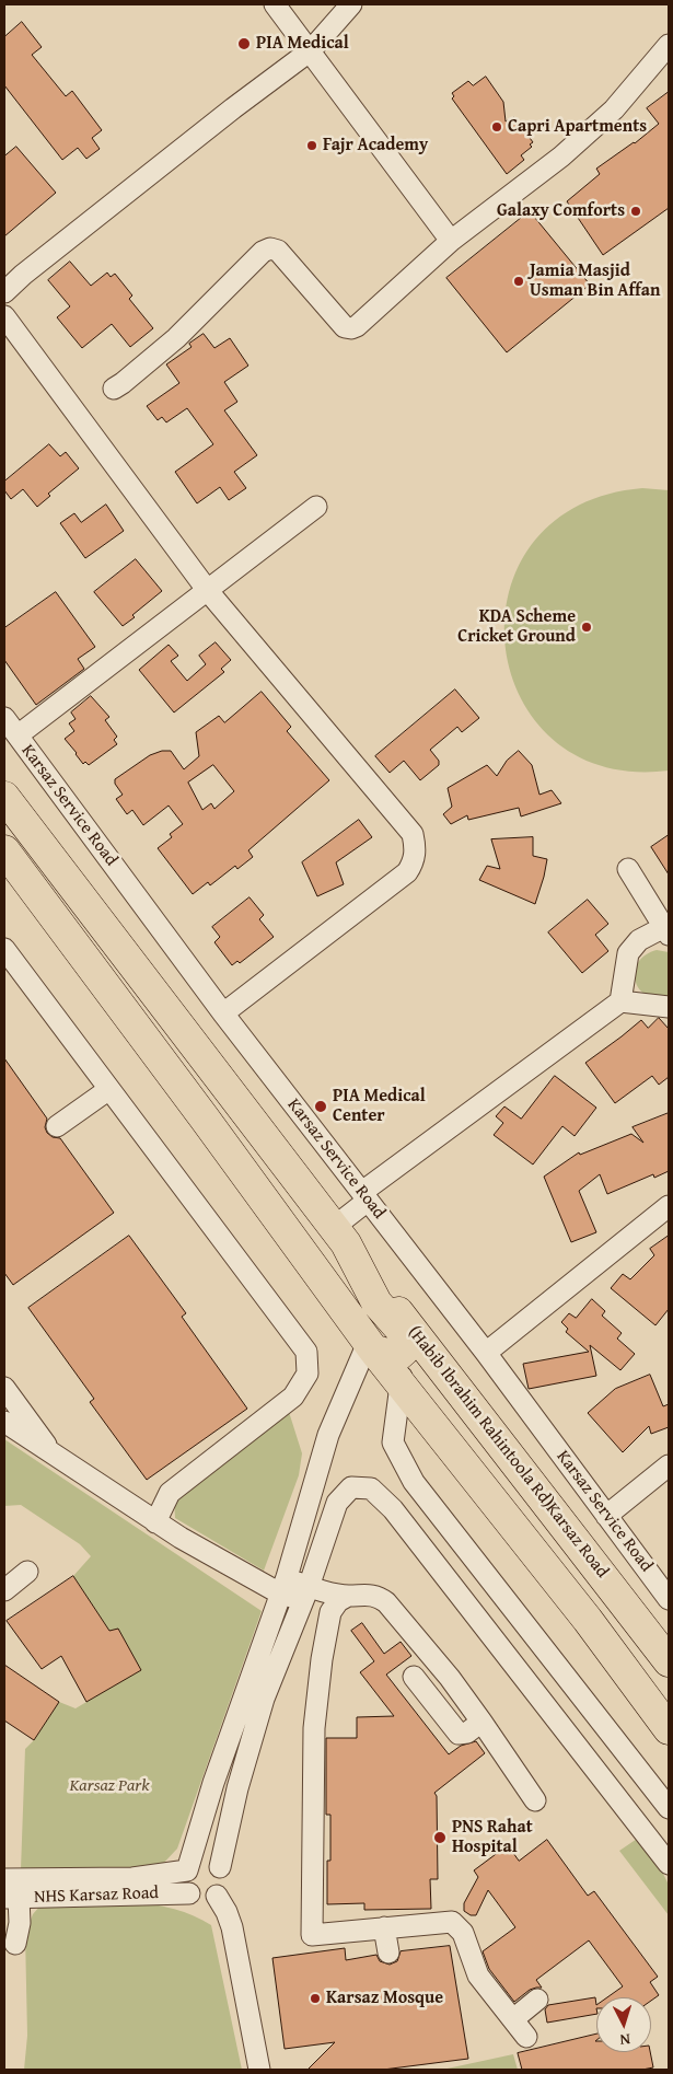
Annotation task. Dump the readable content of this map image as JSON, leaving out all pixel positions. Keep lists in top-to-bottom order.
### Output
{
  "streets": {
    "highway": ["(Habib Ibrahim Rahintoola Rd)Karsaz Road"],
    "street": ["Karsaz Service Road", "NHS Karsaz Road"]
  },
  "parks": ["Karsaz Park"],
  "places": [
    "PIA Medical",
    "Capri Apartments",
    "Fajr Academy",
    "Galaxy Comforts",
    "Jamia Masjid Usman Bin Affan",
    "KDA Scheme Cricket Ground",
    "PIA Medical Center",
    "PNS Rahat Hospital",
    "Karsaz Mosque"
  ],
  "north": "bottom"
}
